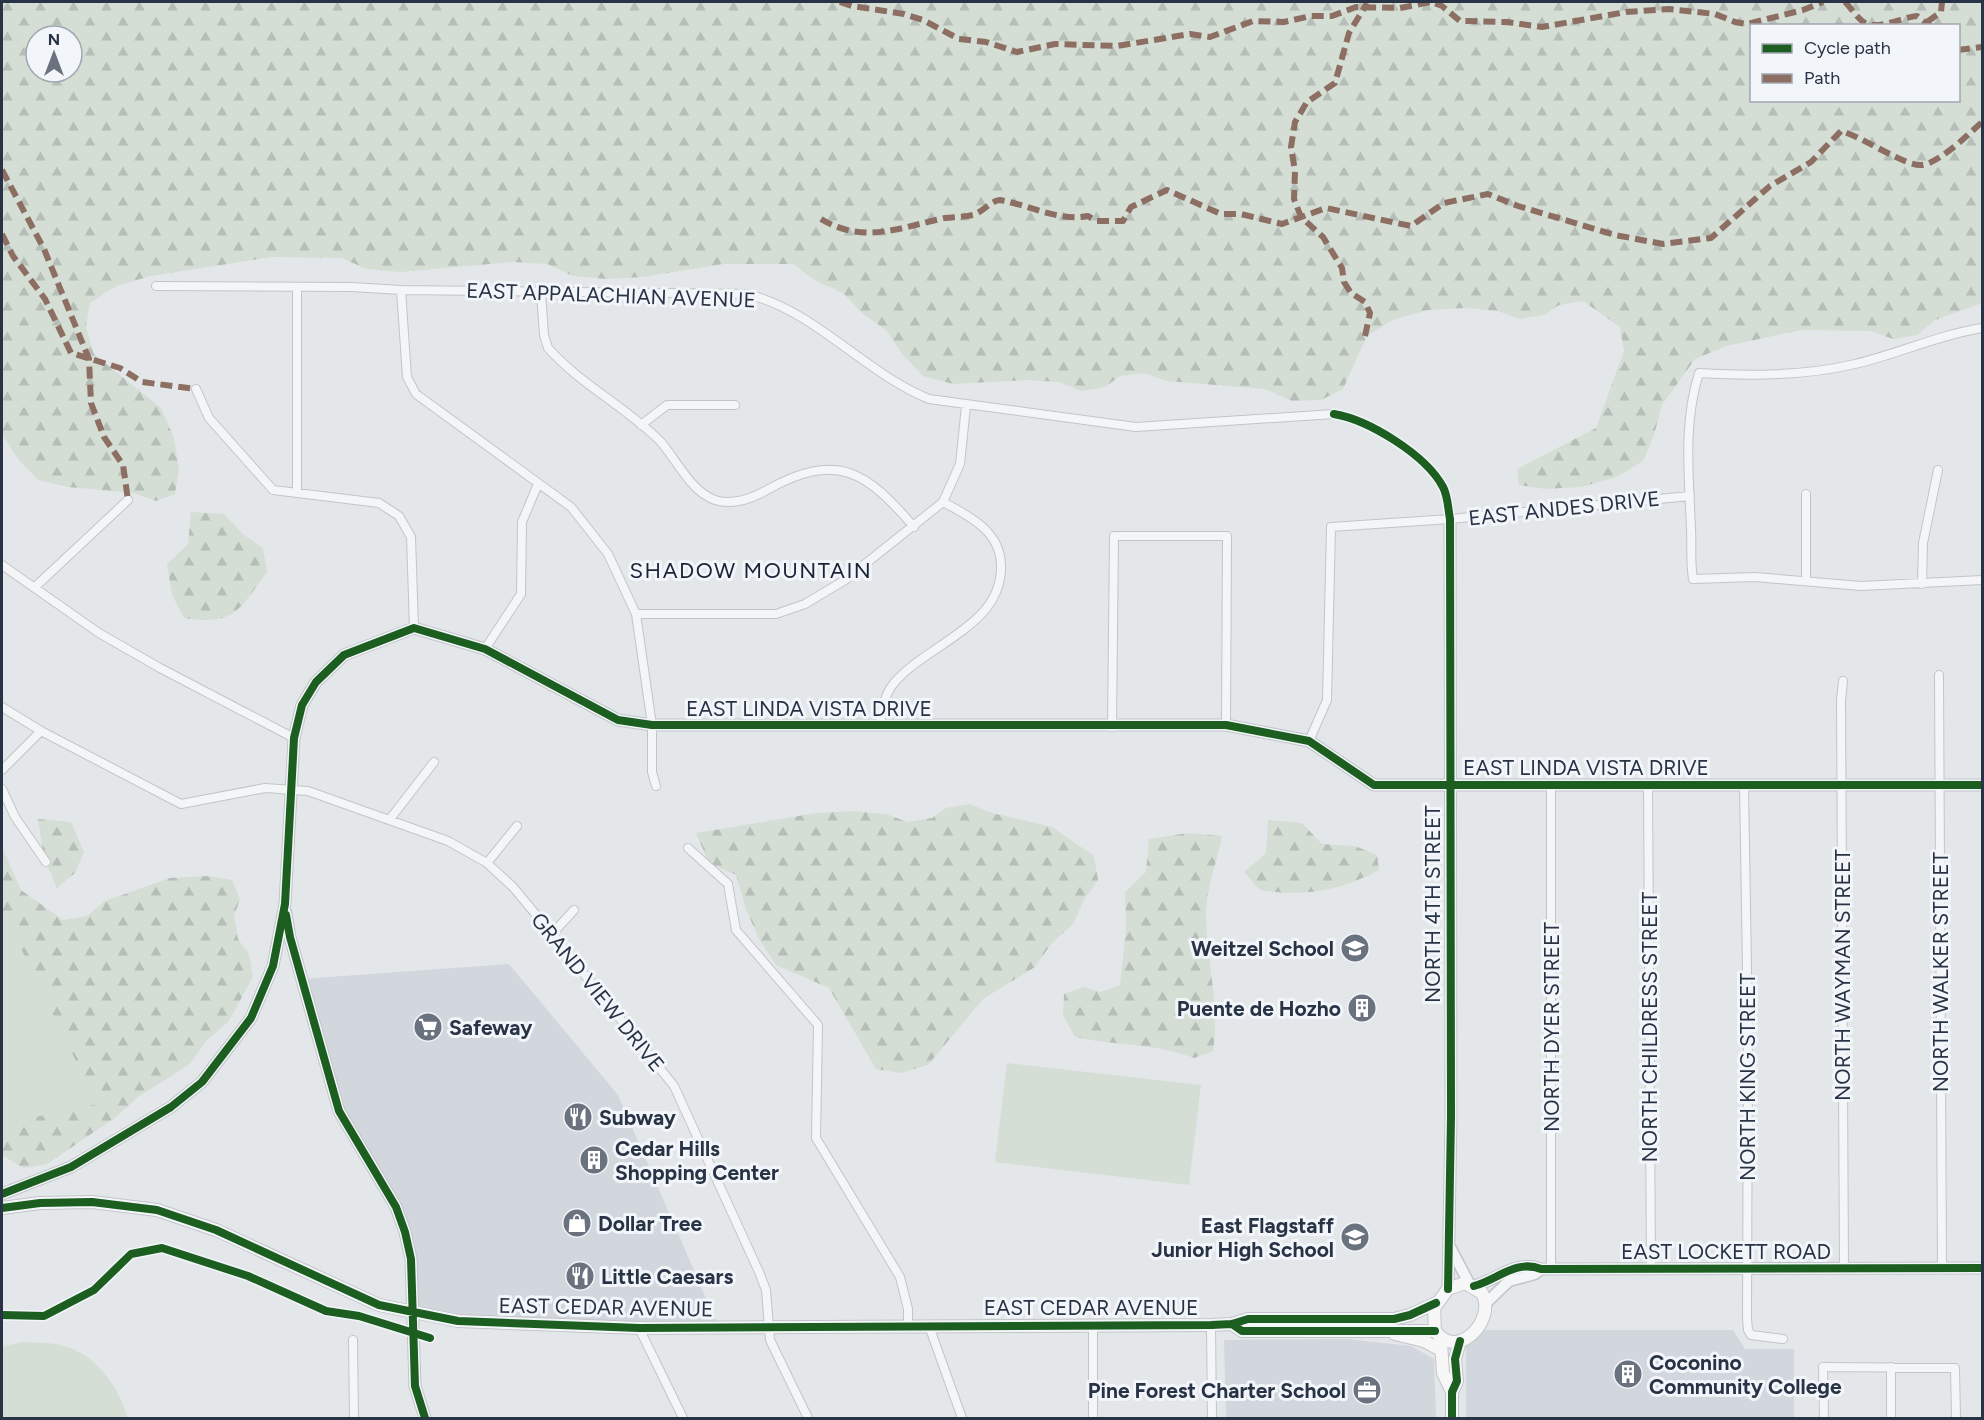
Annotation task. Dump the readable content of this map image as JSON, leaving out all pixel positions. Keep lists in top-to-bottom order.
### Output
{
  "streets": {
    "main road": ["EAST CEDAR AVENUE"],
    "street": [
      "EAST APPALACHIAN AVENUE",
      "EAST ANDES DRIVE",
      "EAST LINDA VISTA DRIVE",
      "NORTH 4TH STREET",
      "NORTH WALKER STREET",
      "NORTH WAYMAN STREET",
      "GRAND VIEW DRIVE",
      "NORTH DYER STREET",
      "NORTH CHILDRESS STREET",
      "NORTH KING STREET",
      "EAST LOCKETT ROAD"
    ]
  },
  "crossings": [
    ["EAST APPALACHIAN AVENUE", "EAST ANDES DRIVE"],
    ["EAST APPALACHIAN AVENUE", "NORTH 4TH STREET"],
    ["EAST ANDES DRIVE", "EAST LINDA VISTA DRIVE"],
    ["EAST ANDES DRIVE", "NORTH 4TH STREET"],
    ["EAST LINDA VISTA DRIVE", "NORTH 4TH STREET"],
    ["EAST LINDA VISTA DRIVE", "NORTH WALKER STREET"],
    ["EAST LINDA VISTA DRIVE", "NORTH WAYMAN STREET"],
    ["EAST LINDA VISTA DRIVE", "NORTH DYER STREET"],
    ["EAST LINDA VISTA DRIVE", "NORTH CHILDRESS STREET"],
    ["EAST LINDA VISTA DRIVE", "NORTH KING STREET"],
    ["NORTH 4TH STREET", "EAST LOCKETT ROAD"],
    ["NORTH 4TH STREET", "EAST CEDAR AVENUE"],
    ["NORTH WALKER STREET", "EAST LOCKETT ROAD"],
    ["NORTH WAYMAN STREET", "EAST LOCKETT ROAD"],
    ["GRAND VIEW DRIVE", "EAST CEDAR AVENUE"],
    ["NORTH DYER STREET", "EAST LOCKETT ROAD"],
    ["NORTH CHILDRESS STREET", "EAST LOCKETT ROAD"],
    ["NORTH KING STREET", "EAST LOCKETT ROAD"],
    ["EAST LOCKETT ROAD", "EAST CEDAR AVENUE"]
  ],
  "districts": ["SHADOW MOUNTAIN"],
  "places": {
    "school or university": ["Weitzel School", "East Flagstaff Junior High School"],
    "building": ["Puente de Hozho", "Cedar Hills Shopping Center", "Coconino Community College"],
    "supermarket": ["Safeway"],
    "restaurant": ["Subway", "Little Caesars"],
    "shop": ["Dollar Tree"],
    "office": ["Pine Forest Charter School"]
  },
  "legend": ["Cycle path", "Path"],
  "north": "top"
}
